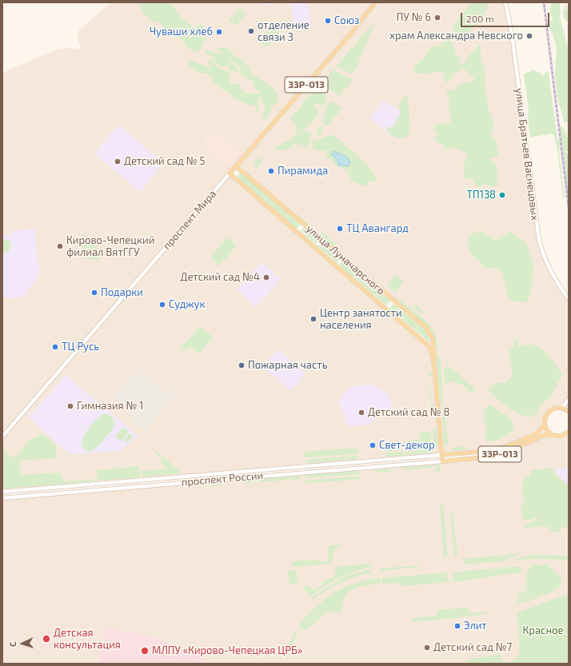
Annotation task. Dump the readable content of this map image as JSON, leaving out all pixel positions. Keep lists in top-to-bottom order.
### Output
{
  "streets": {
    "main road": [
      "33Р-013",
      "улица Братьев Васнецовых",
      "проспект Мира",
      "улица Луначарского",
      "проспект России"
    ]
  },
  "crossings": [
    ["33Р-013", "улица Луначарского"],
    ["33Р-013", "проспект России"],
    ["проспект Мира", "улица Луначарского"],
    ["улица Луначарского", "проспект России"]
  ],
  "parks": ["Красное"],
  "places": [
    "ПУ № 6",
    "Союз",
    "отделение связи 3",
    "Чуваши хлеб",
    "храм Александра Невского",
    "Детский сад № 5",
    "Пирамида",
    "ТП138",
    "ТЦ Авангард",
    "Кирово-Чепецкий филиал ВятГГУ",
    "Детский сад №4",
    "Подарки",
    "Суджук",
    "Центр занятости населения",
    "ТЦ Русь",
    "Пожарная часть",
    "Гимназия № 1",
    "Детский сад № 8",
    "Свет-декор",
    "Элит",
    "Детская консультация",
    "Детский сад №7",
    "МЛПУ «Кирово-Чепецкая ЦРБ»"
  ],
  "scale_bar": "200 m",
  "north": "left"
}
